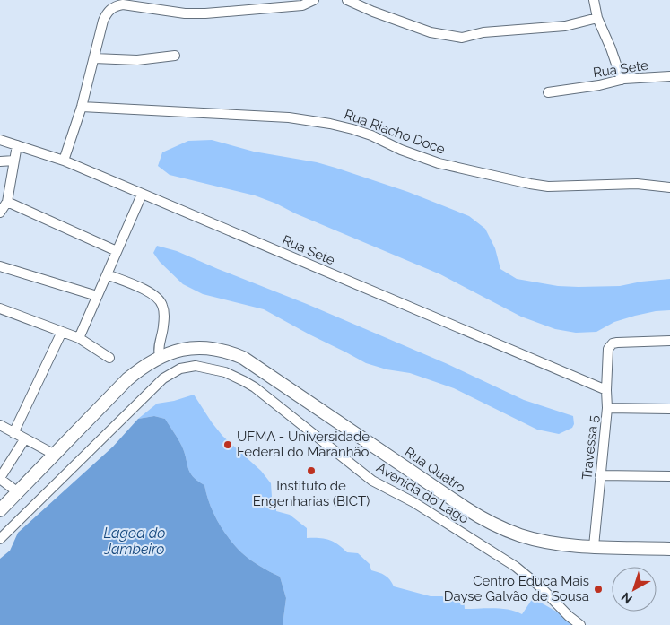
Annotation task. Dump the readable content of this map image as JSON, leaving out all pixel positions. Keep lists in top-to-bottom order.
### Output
{
  "streets": {
    "main road": ["Rua Quatro"],
    "street": [
      "Rua Sete",
      "Rua Riacho Doce",
      "Travessa 5",
      "Avenida do Lago"
    ]
  },
  "crossings": [
    ["Rua Sete", "Travessa 5"],
    ["Travessa 5", "Rua Quatro"]
  ],
  "water": ["Lagoa do Jambeiro"],
  "places": ["UFMA - Universidade Federal do Maranhão", "Instituto de Engenharias (BICT)", "Centro Educa Mais Dayse Galvão de Sousa"],
  "north": "bottom left"
}
